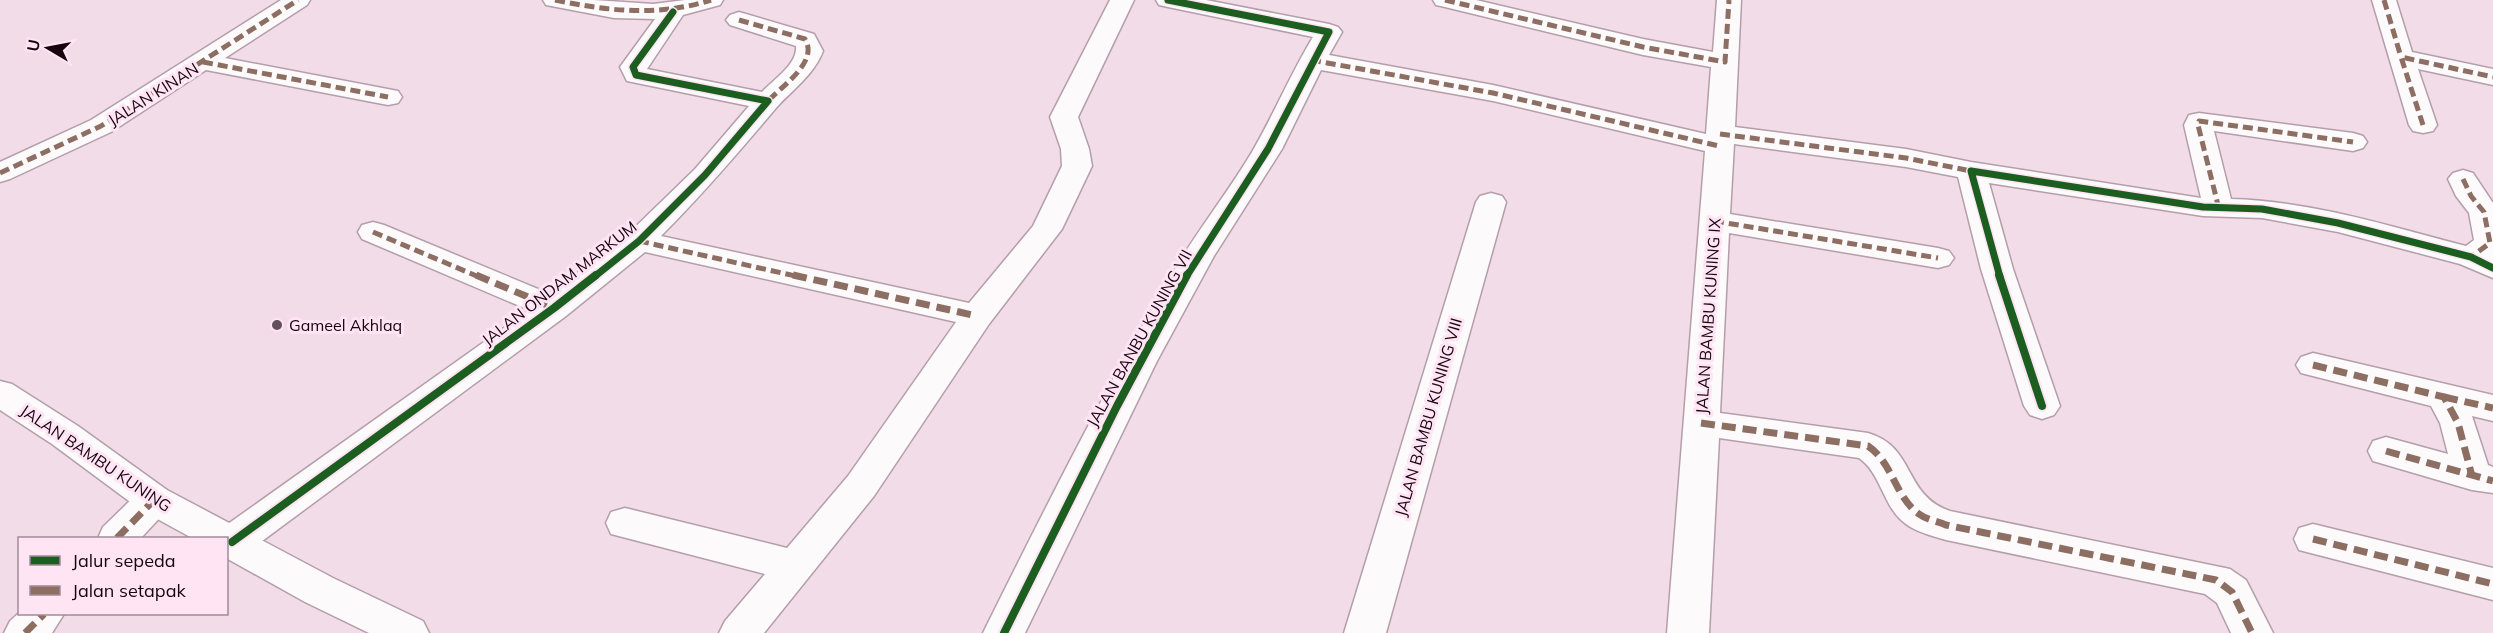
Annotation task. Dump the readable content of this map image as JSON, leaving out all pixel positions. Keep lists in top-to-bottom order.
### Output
{
  "streets": {
    "street": [
      "JALAN KINAN",
      "JALAN ONDAM MARKUM",
      "JALAN BAMBU KUNING IX",
      "JALAN BANBU KUNING VII",
      "JALAN BAMBU KUNING VIII",
      "JALAN BAMBU KUNING"
    ]
  },
  "crossings": [
    ["JALAN ONDAM MARKUM", "JALAN BAMBU KUNING"]
  ],
  "places": ["Gameel Akhlaq"],
  "legend": ["Jalur sepeda", "Jalan setapak"],
  "north": "left"
}
